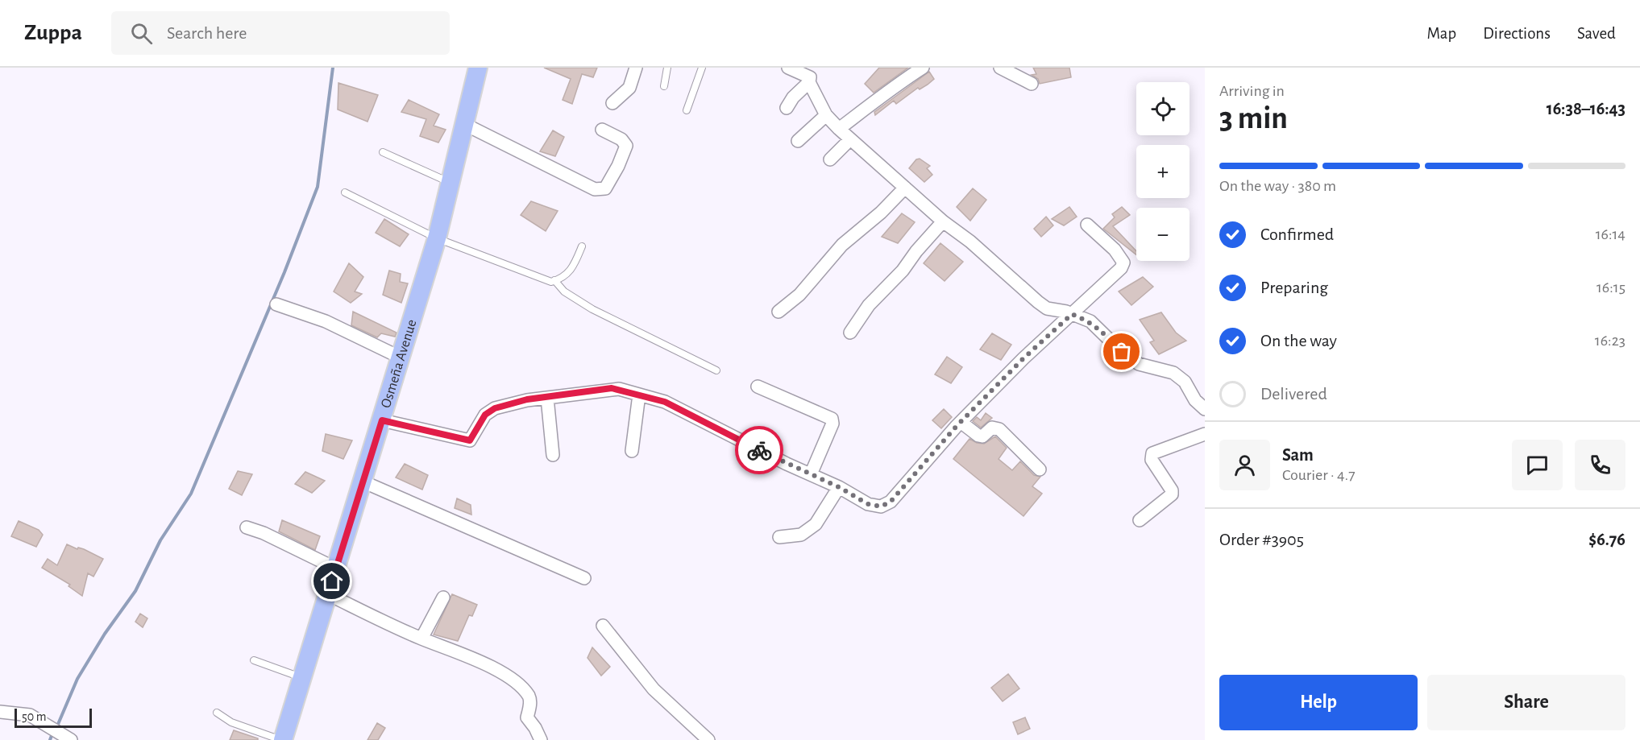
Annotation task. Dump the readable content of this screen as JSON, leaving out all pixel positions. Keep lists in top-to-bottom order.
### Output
{
  "streets": {
    "main road": ["Osmeña Avenue"]
  },
  "scale_bar": "50 m",
  "page": {
    "header": "Zuppa",
    "search": "Search here",
    "nav": ["Map", "Directions", "Saved"],
    "heading": ["3 min", "Arriving in", "16:38–16:43"],
    "panel": [
      "Sam",
      "Courier · 4.7",
      "Order #3905",
      "$6.76"
    ],
    "map_buttons": ["+", "−"],
    "bar": "On the way · 380 m",
    "list": [
      ["Confirmed", "16:14"],
      ["Preparing", "16:15"],
      ["On the way", "16:23"],
      "Delivered"
    ],
    "buttons": ["Help", "Share"],
    "scale": "50 m"
  }
}
